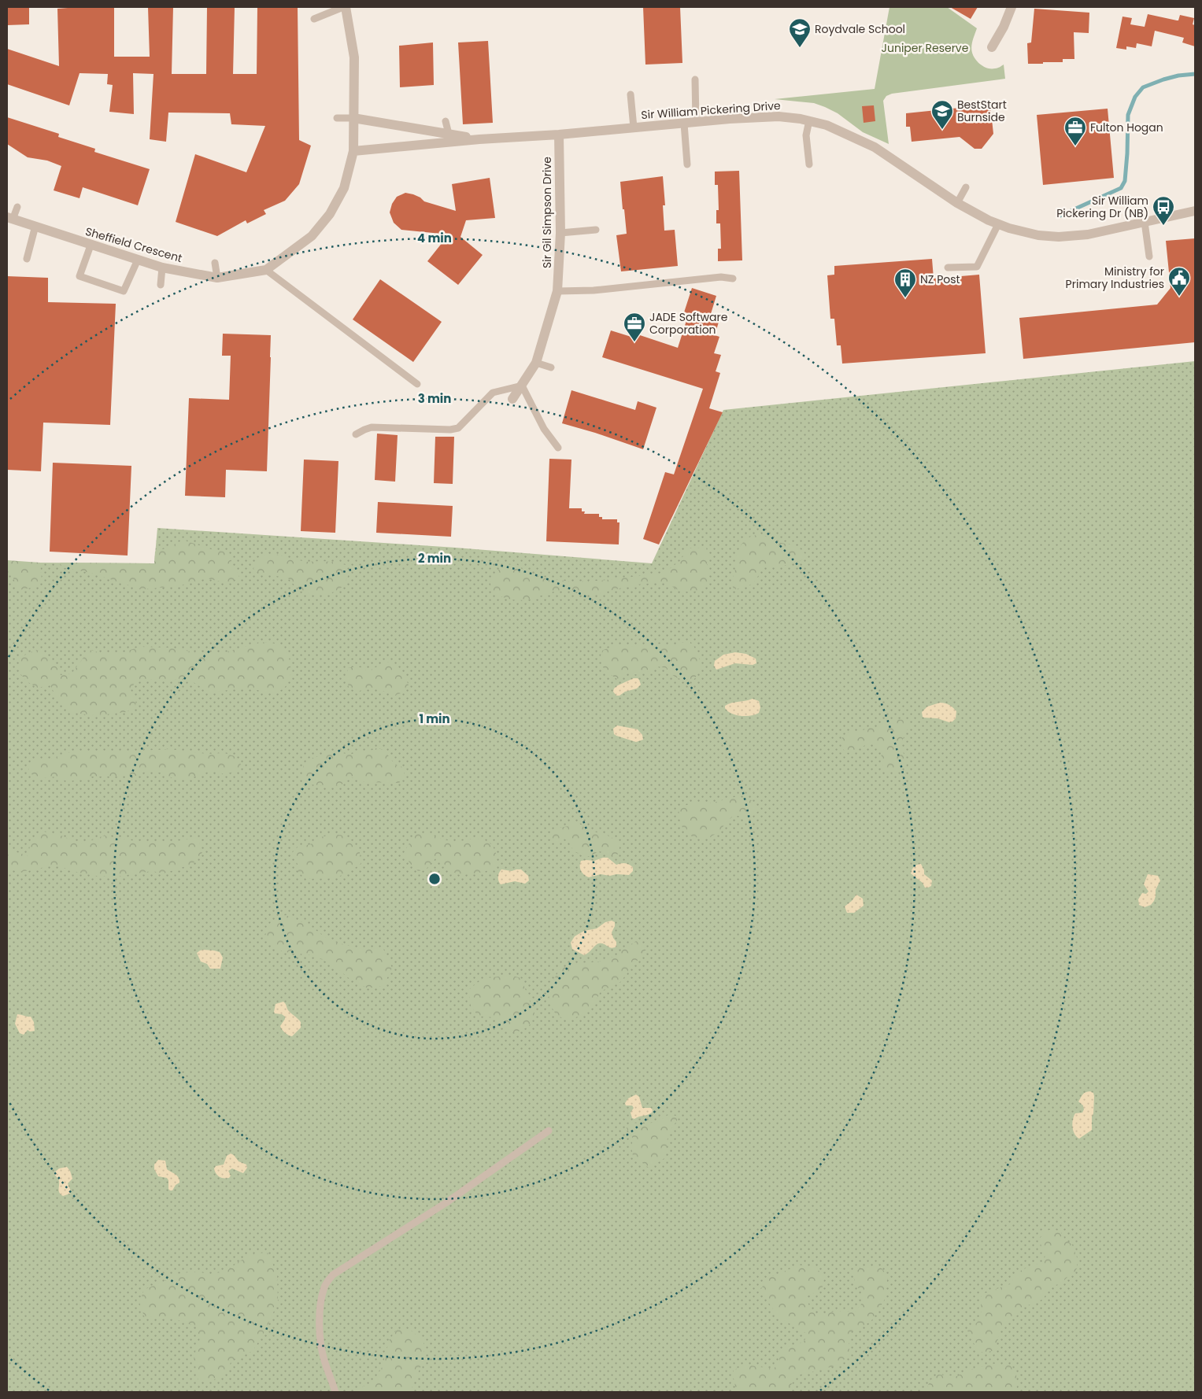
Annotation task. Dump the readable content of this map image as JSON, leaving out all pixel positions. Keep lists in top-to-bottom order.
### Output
{
  "streets": {
    "street": ["Sir William Pickering Drive", "Sir Gil Simpson Drive", "Sheffield Crescent"]
  },
  "crossings": [
    ["Sir William Pickering Drive", "Sir Gil Simpson Drive"],
    ["Sir William Pickering Drive", "Sheffield Crescent"]
  ],
  "parks": ["Juniper Reserve"],
  "places": {
    "school or university": ["Roydvale School", "BestStart Burnside"],
    "office": ["Fulton Hogan", "JADE Software Corporation"],
    "bus stop": ["Sir William Pickering Dr (NB)"],
    "public building": ["Ministry for Primary Industries"],
    "building": ["NZ Post"]
  },
  "rings": [
    "4 min",
    "3 min",
    "2 min",
    "1 min"
  ]
}
